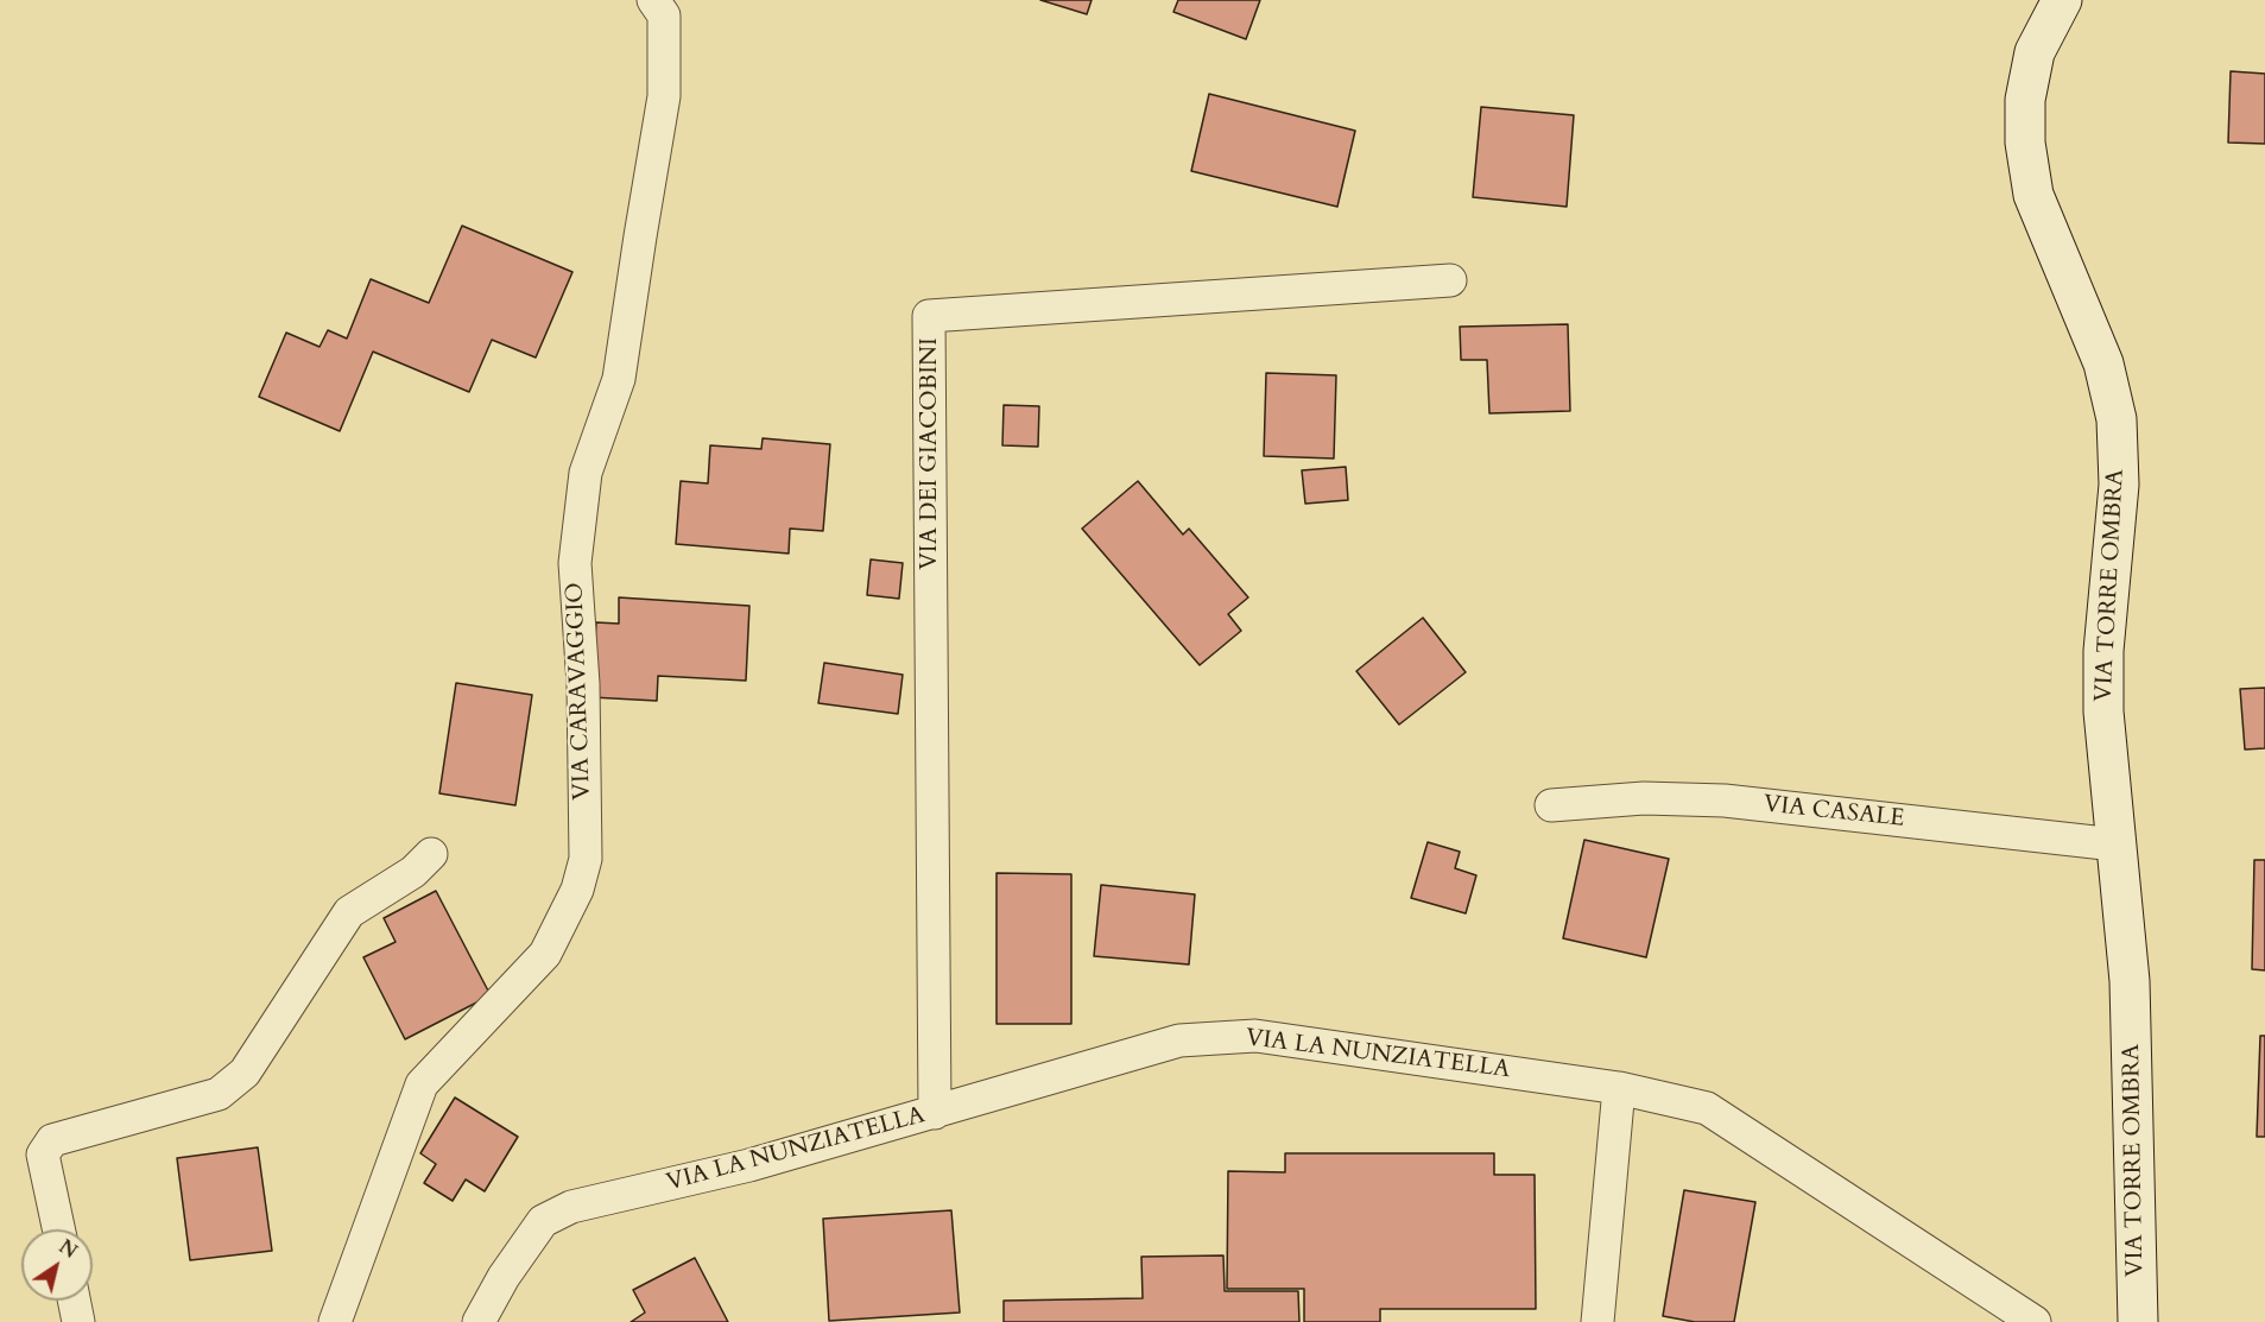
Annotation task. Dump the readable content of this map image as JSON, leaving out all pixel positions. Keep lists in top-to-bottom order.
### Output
{
  "streets": {
    "street": [
      "VIA DEI GIACOBINI",
      "VIA TORRE OMBRA",
      "VIA CARAVAGGIO",
      "VIA CASALE",
      "VIA LA NUNZIATELLA"
    ]
  },
  "crossings": [
    ["VIA DEI GIACOBINI", "VIA LA NUNZIATELLA"],
    ["VIA TORRE OMBRA", "VIA CASALE"]
  ],
  "north": "top right"
}
